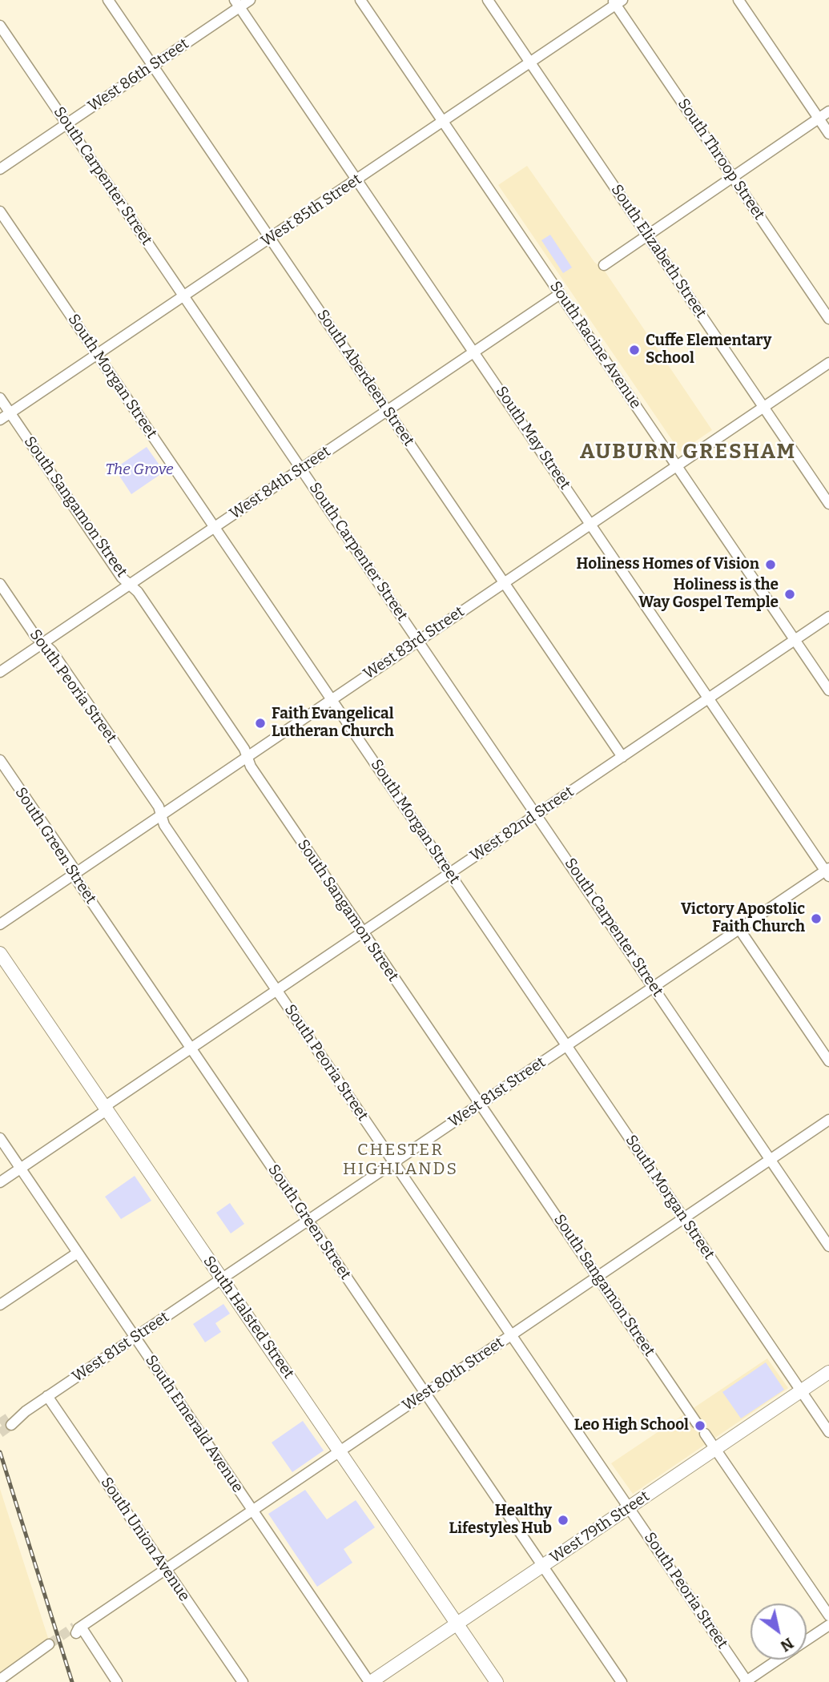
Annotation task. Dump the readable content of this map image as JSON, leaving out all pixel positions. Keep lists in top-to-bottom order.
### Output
{
  "streets": {
    "main road": ["South Halsted Street", "West 79th Street"],
    "street": [
      "West 86th Street",
      "South Throop Street",
      "South Carpenter Street",
      "West 85th Street",
      "South Elizabeth Street",
      "South Racine Avenue",
      "South Morgan Street",
      "South Aberdeen Street",
      "South May Street",
      "West 84th Street",
      "South Sangamon Street",
      "West 83rd Street",
      "South Peoria Street",
      "West 82nd Street",
      "South Green Street",
      "West 81st Street",
      "West 80th Street",
      "South Emerald Avenue",
      "South Union Avenue"
    ]
  },
  "crossings": [
    ["West 86th Street", "South Carpenter Street"],
    ["West 86th Street", "South Aberdeen Street"],
    ["West 86th Street", "South May Street"],
    ["South Throop Street", "West 85th Street"],
    ["South Carpenter Street", "West 85th Street"],
    ["South Carpenter Street", "West 84th Street"],
    ["South Carpenter Street", "West 83rd Street"],
    ["South Carpenter Street", "West 82nd Street"],
    ["South Carpenter Street", "West 81st Street"],
    ["South Carpenter Street", "West 80th Street"],
    ["West 85th Street", "South Elizabeth Street"],
    ["West 85th Street", "South Racine Avenue"],
    ["West 85th Street", "South Morgan Street"],
    ["West 85th Street", "South Aberdeen Street"],
    ["West 85th Street", "South May Street"],
    ["West 85th Street", "South Sangamon Street"],
    ["South Elizabeth Street", "West 83rd Street"],
    ["South Racine Avenue", "West 84th Street"],
    ["South Racine Avenue", "West 83rd Street"],
    ["South Racine Avenue", "West 82nd Street"],
    ["South Morgan Street", "West 84th Street"],
    ["South Morgan Street", "West 83rd Street"],
    ["South Morgan Street", "West 82nd Street"],
    ["South Morgan Street", "West 81st Street"],
    ["South Morgan Street", "West 80th Street"],
    ["South Morgan Street", "West 79th Street"],
    ["South Aberdeen Street", "West 84th Street"],
    ["South Aberdeen Street", "West 83rd Street"],
    ["South Aberdeen Street", "West 82nd Street"],
    ["South May Street", "West 84th Street"],
    ["South May Street", "West 83rd Street"],
    ["South May Street", "West 82nd Street"],
    ["South May Street", "West 81st Street"],
    ["West 84th Street", "South Sangamon Street"],
    ["West 84th Street", "South Peoria Street"],
    ["South Sangamon Street", "West 83rd Street"],
    ["South Sangamon Street", "West 82nd Street"],
    ["South Sangamon Street", "West 81st Street"],
    ["South Sangamon Street", "West 80th Street"],
    ["West 83rd Street", "South Peoria Street"],
    ["West 83rd Street", "South Green Street"],
    ["South Peoria Street", "West 82nd Street"],
    ["South Peoria Street", "West 81st Street"],
    ["South Peoria Street", "West 80th Street"],
    ["South Peoria Street", "West 79th Street"],
    ["West 82nd Street", "South Green Street"],
    ["West 82nd Street", "South Halsted Street"],
    ["West 82nd Street", "South Emerald Avenue"],
    ["South Green Street", "West 81st Street"],
    ["South Green Street", "West 80th Street"],
    ["South Green Street", "West 79th Street"],
    ["West 81st Street", "South Halsted Street"],
    ["West 81st Street", "South Emerald Avenue"],
    ["West 81st Street", "South Union Avenue"],
    ["South Halsted Street", "West 80th Street"],
    ["South Halsted Street", "West 79th Street"],
    ["West 80th Street", "South Emerald Avenue"],
    ["West 80th Street", "South Union Avenue"],
    ["South Emerald Avenue", "West 79th Street"]
  ],
  "districts": ["AUBURN GRESHAM", "CHESTER HIGHLANDS"],
  "parks": ["The Grove"],
  "places": [
    "Cuffe Elementary School",
    "Holiness Homes of Vision",
    "Holiness is the Way Gospel Temple",
    "Faith Evangelical Lutheran Church",
    "Victory Apostolic Faith Church",
    "Leo High School",
    "Healthy Lifestyles Hub"
  ],
  "north": "bottom right"
}
